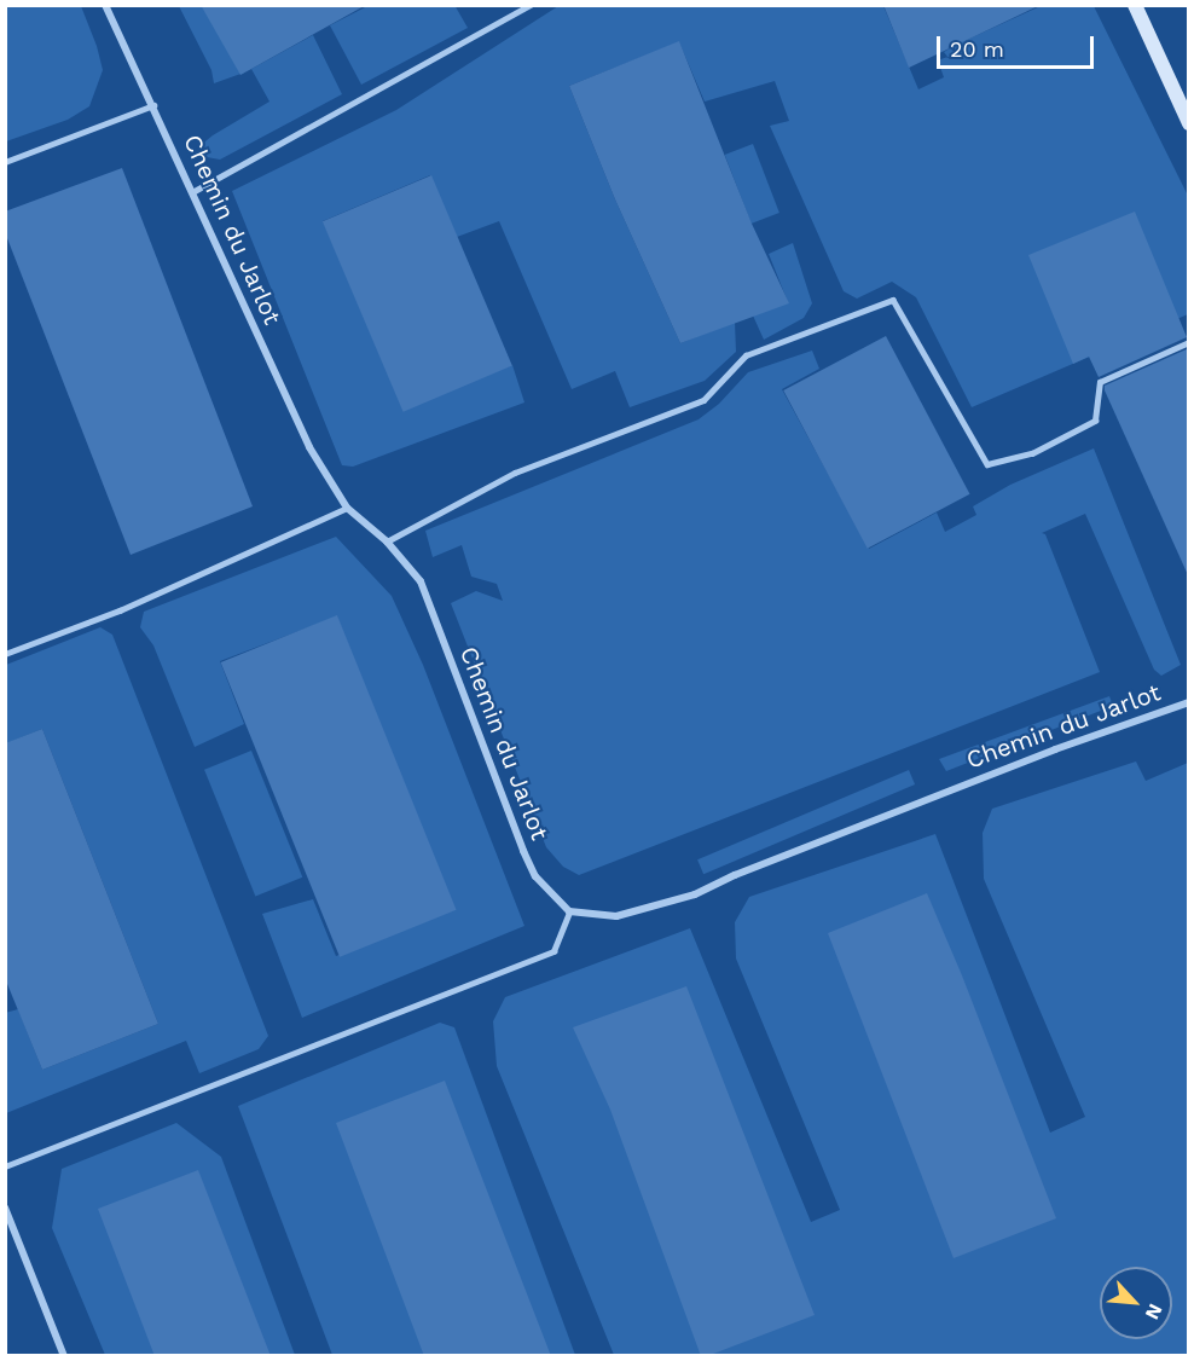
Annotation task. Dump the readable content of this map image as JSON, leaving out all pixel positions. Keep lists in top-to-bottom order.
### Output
{
  "streets": {
    "street": ["Chemin du Jarlot"]
  },
  "scale_bar": "20 m",
  "north": "bottom right"
}
